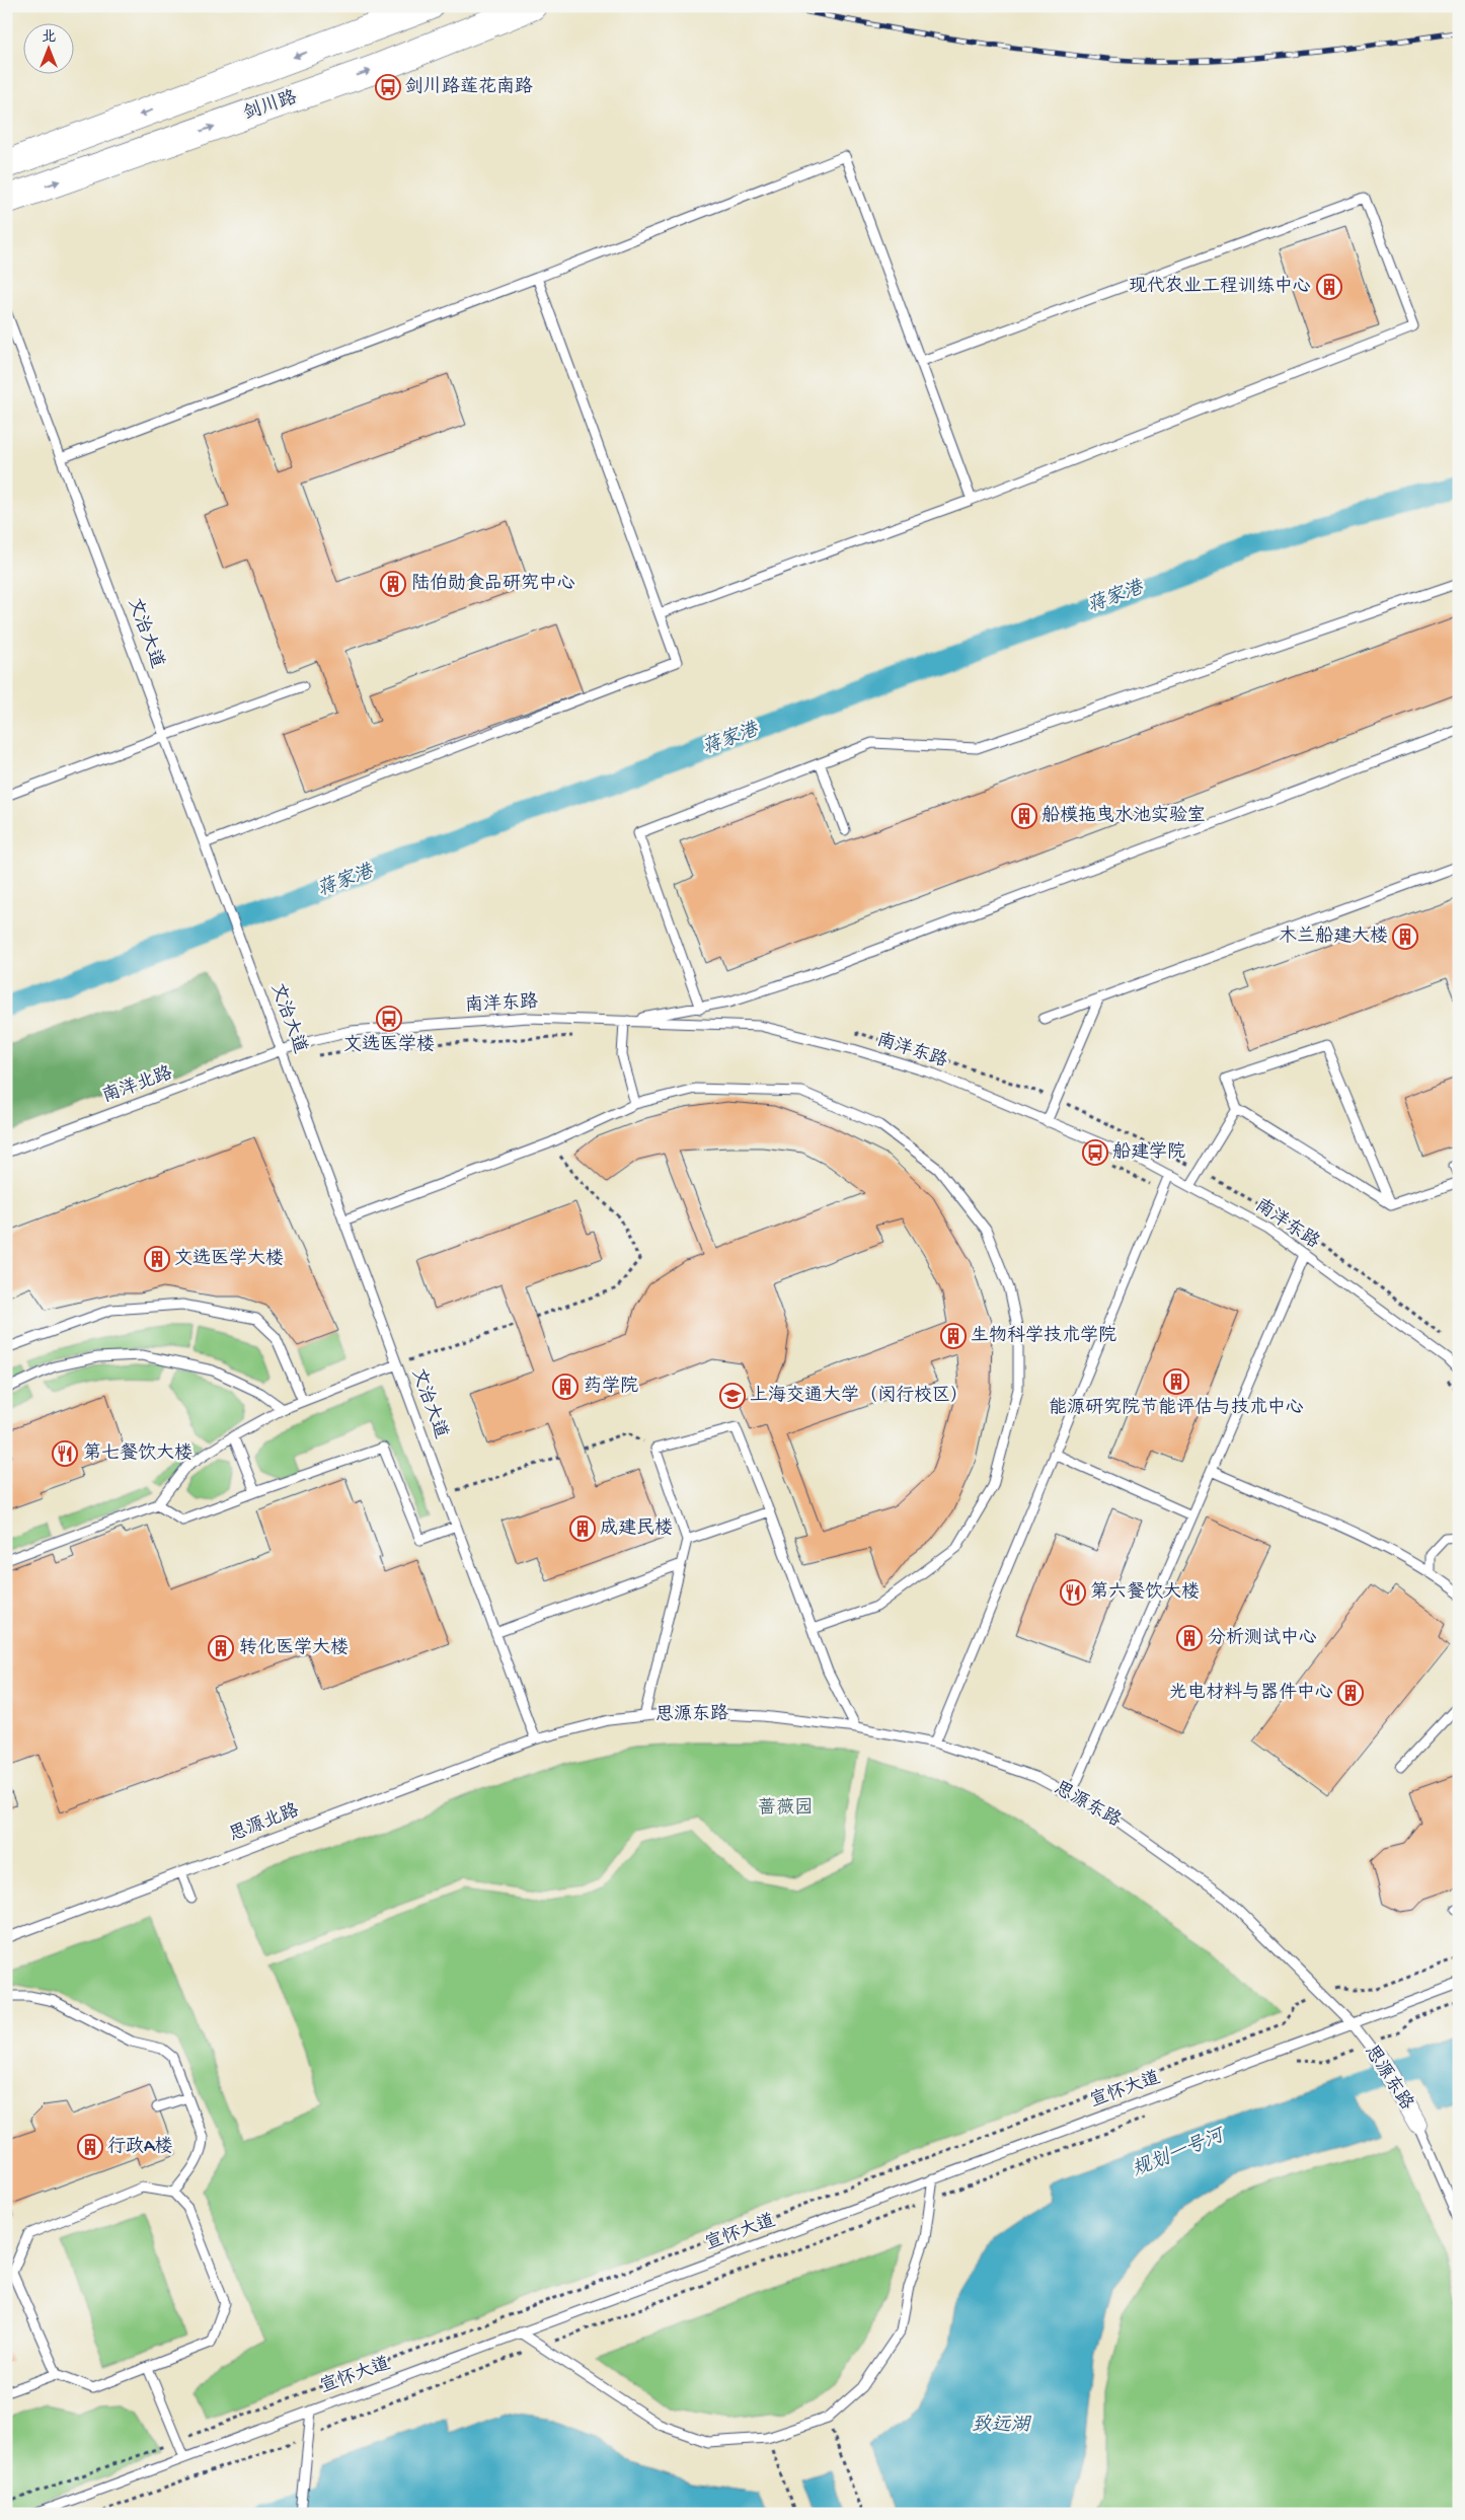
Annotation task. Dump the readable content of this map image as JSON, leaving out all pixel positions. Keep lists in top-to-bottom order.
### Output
{
  "streets": {
    "main road": ["剑川路"],
    "street": ["思源东路"],
    "lane": [
      "文治大道",
      "南洋东路",
      "南洋北路",
      "思源北路",
      "宣怀大道"
    ]
  },
  "crossings": [
    ["文治大道", "南洋东路"],
    ["文治大道", "南洋北路"],
    ["文治大道", "思源东路"],
    ["文治大道", "思源北路"],
    ["南洋东路", "南洋北路"],
    ["思源东路", "思源北路"],
    ["思源东路", "宣怀大道"]
  ],
  "water": ["蒋家港", "规划一号河", "致远湖"],
  "parks": ["蔷薇园"],
  "places": {
    "bus stop": ["剑川路莲花南路", "文选医学楼", "船建学院"],
    "building": [
      "现代农业工程训练中心",
      "陆伯勋食品研究中心",
      "船模拖曳水池实验室",
      "木兰船建大楼",
      "文选医学大楼",
      "生物科学技术学院",
      "能源研究院节能评估与技术中心",
      "药学院",
      "成建民楼",
      "分析测试中心",
      "转化医学大楼",
      "光电材料与器件中心",
      "行政A楼"
    ],
    "school or university": ["上海交通大学（闵行校区）"],
    "restaurant": ["第七餐饮大楼", "第六餐饮大楼"]
  },
  "north": "top"
}
